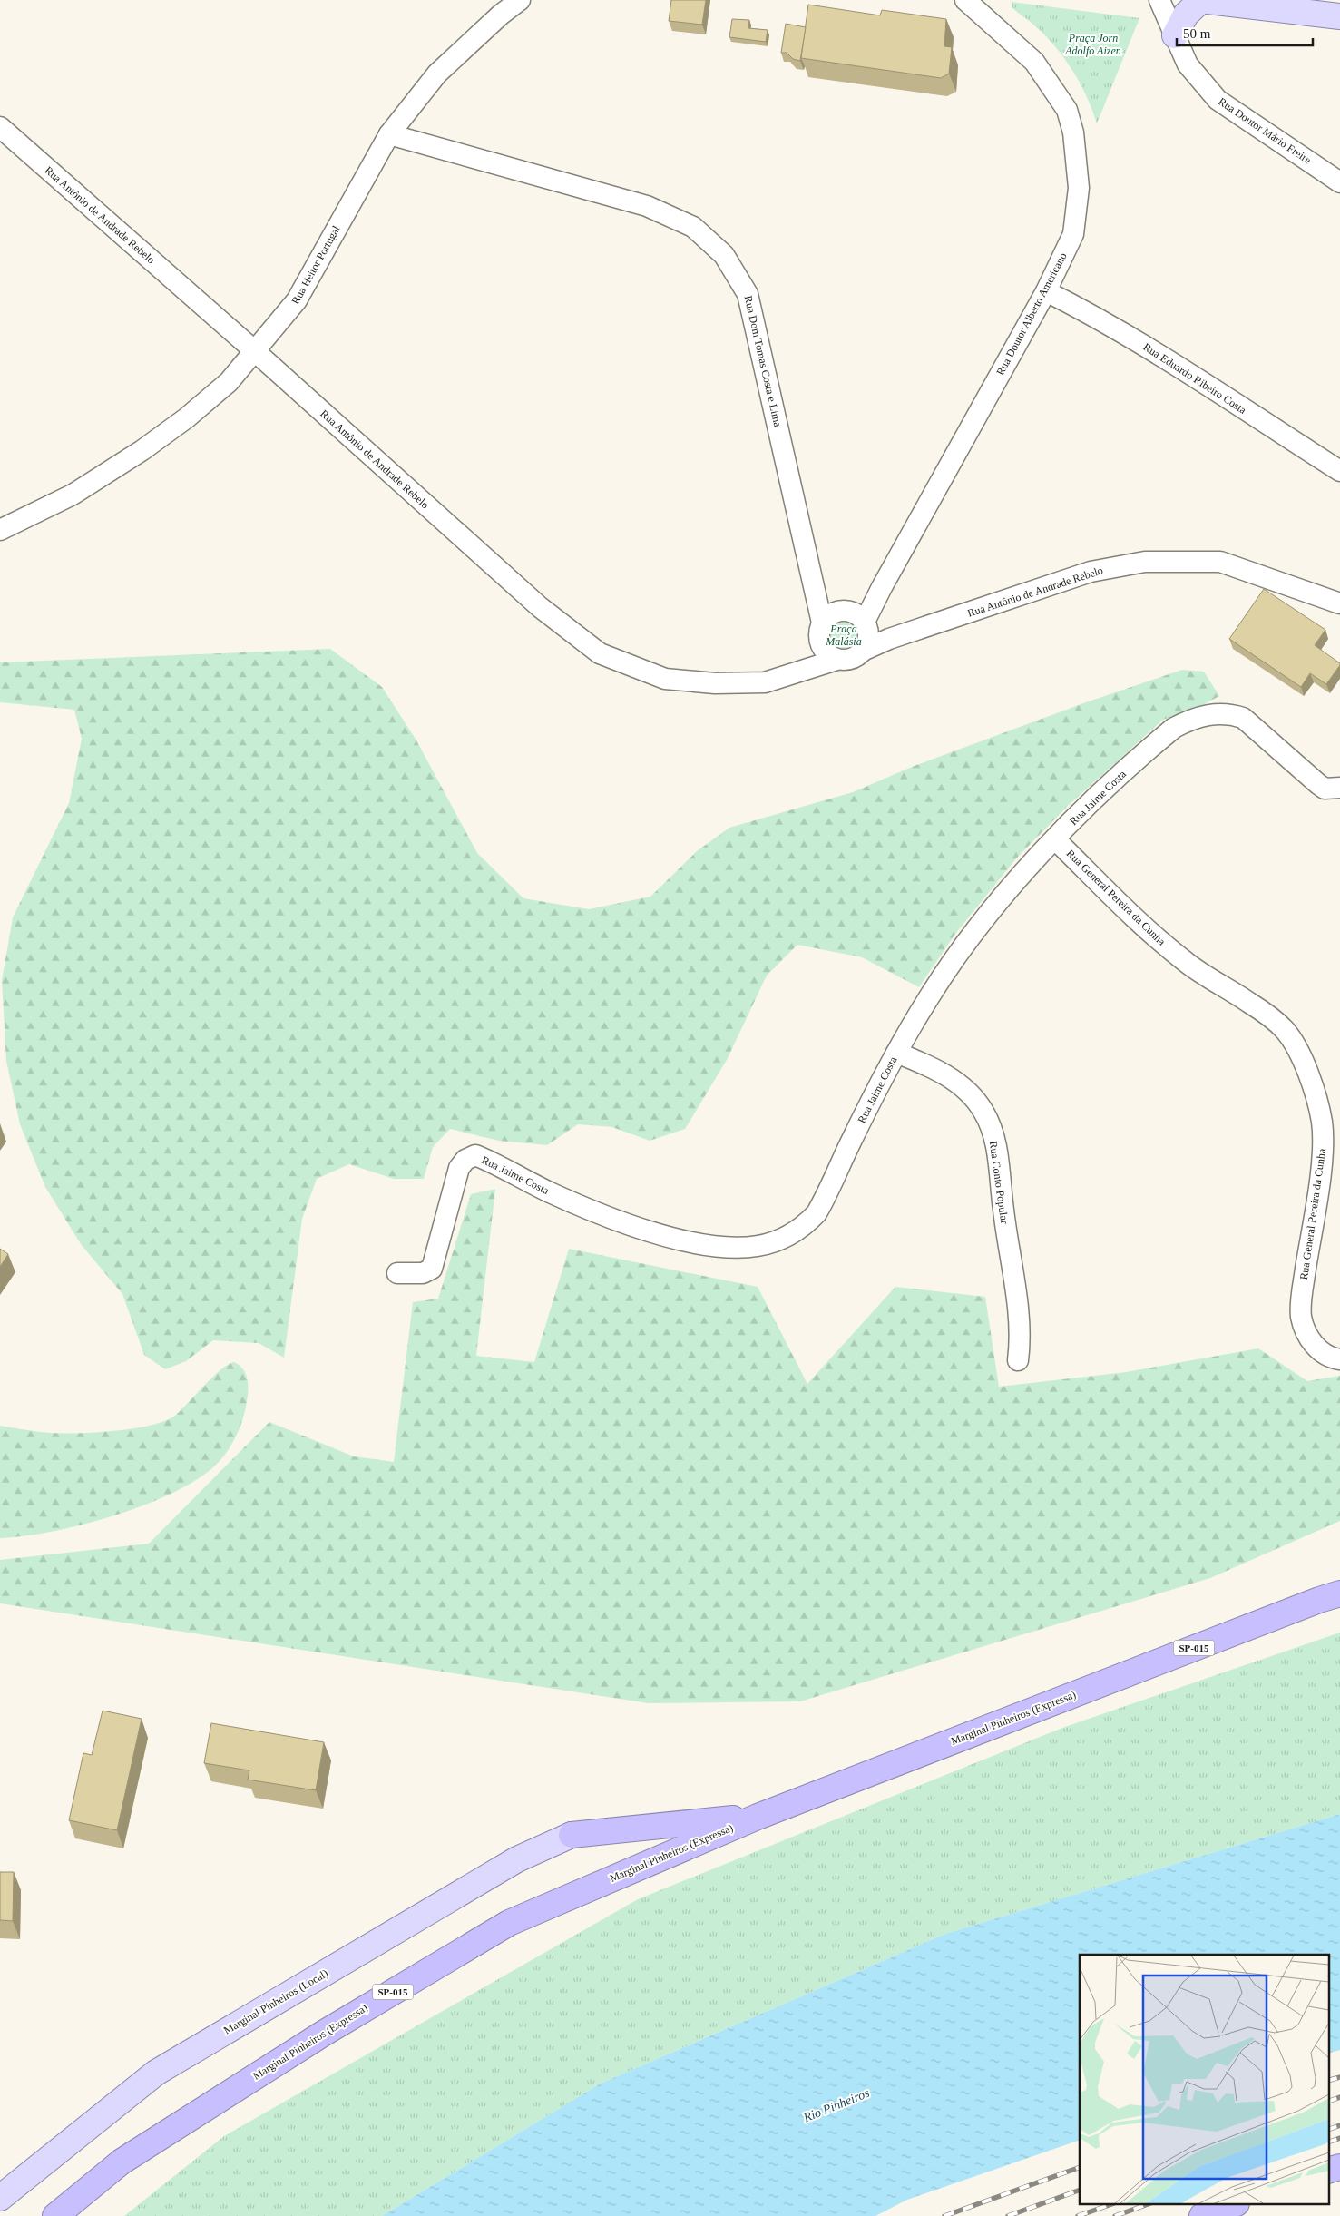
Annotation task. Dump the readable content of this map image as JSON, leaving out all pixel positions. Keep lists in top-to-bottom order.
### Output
{
  "streets": {
    "highway": ["SP-015", "Marginal Pinheiros (Expressa)"],
    "main road": ["Marginal Pinheiros (Local)"],
    "street": [
      "Rua Doutor Mário Freire",
      "Rua Antônio de Andrade Rebelo",
      "Rua Heitor Portugal",
      "Rua Doutor Alberto Americano",
      "Rua Dom Tomas Costa e Lima",
      "Rua Eduardo Ribeiro Costa",
      "Rua Jaime Costa",
      "Rua General Pereira da Cunha",
      "Rua Conto Popular"
    ]
  },
  "crossings": [
    ["Rua Antônio de Andrade Rebelo", "Rua Heitor Portugal"],
    ["Rua Antônio de Andrade Rebelo", "Rua Doutor Alberto Americano"],
    ["Rua Antônio de Andrade Rebelo", "Rua Dom Tomas Costa e Lima"],
    ["Rua Heitor Portugal", "Rua Dom Tomas Costa e Lima"],
    ["Rua Doutor Alberto Americano", "Rua Dom Tomas Costa e Lima"],
    ["Rua Doutor Alberto Americano", "Rua Eduardo Ribeiro Costa"],
    ["Rua Jaime Costa", "Rua General Pereira da Cunha"],
    ["Rua Jaime Costa", "Rua Conto Popular"]
  ],
  "water": ["Rio Pinheiros"],
  "parks": ["Praça Jorn Adolfo Aizen", "Praça Malásia"],
  "scale_bar": "50 m"
}
